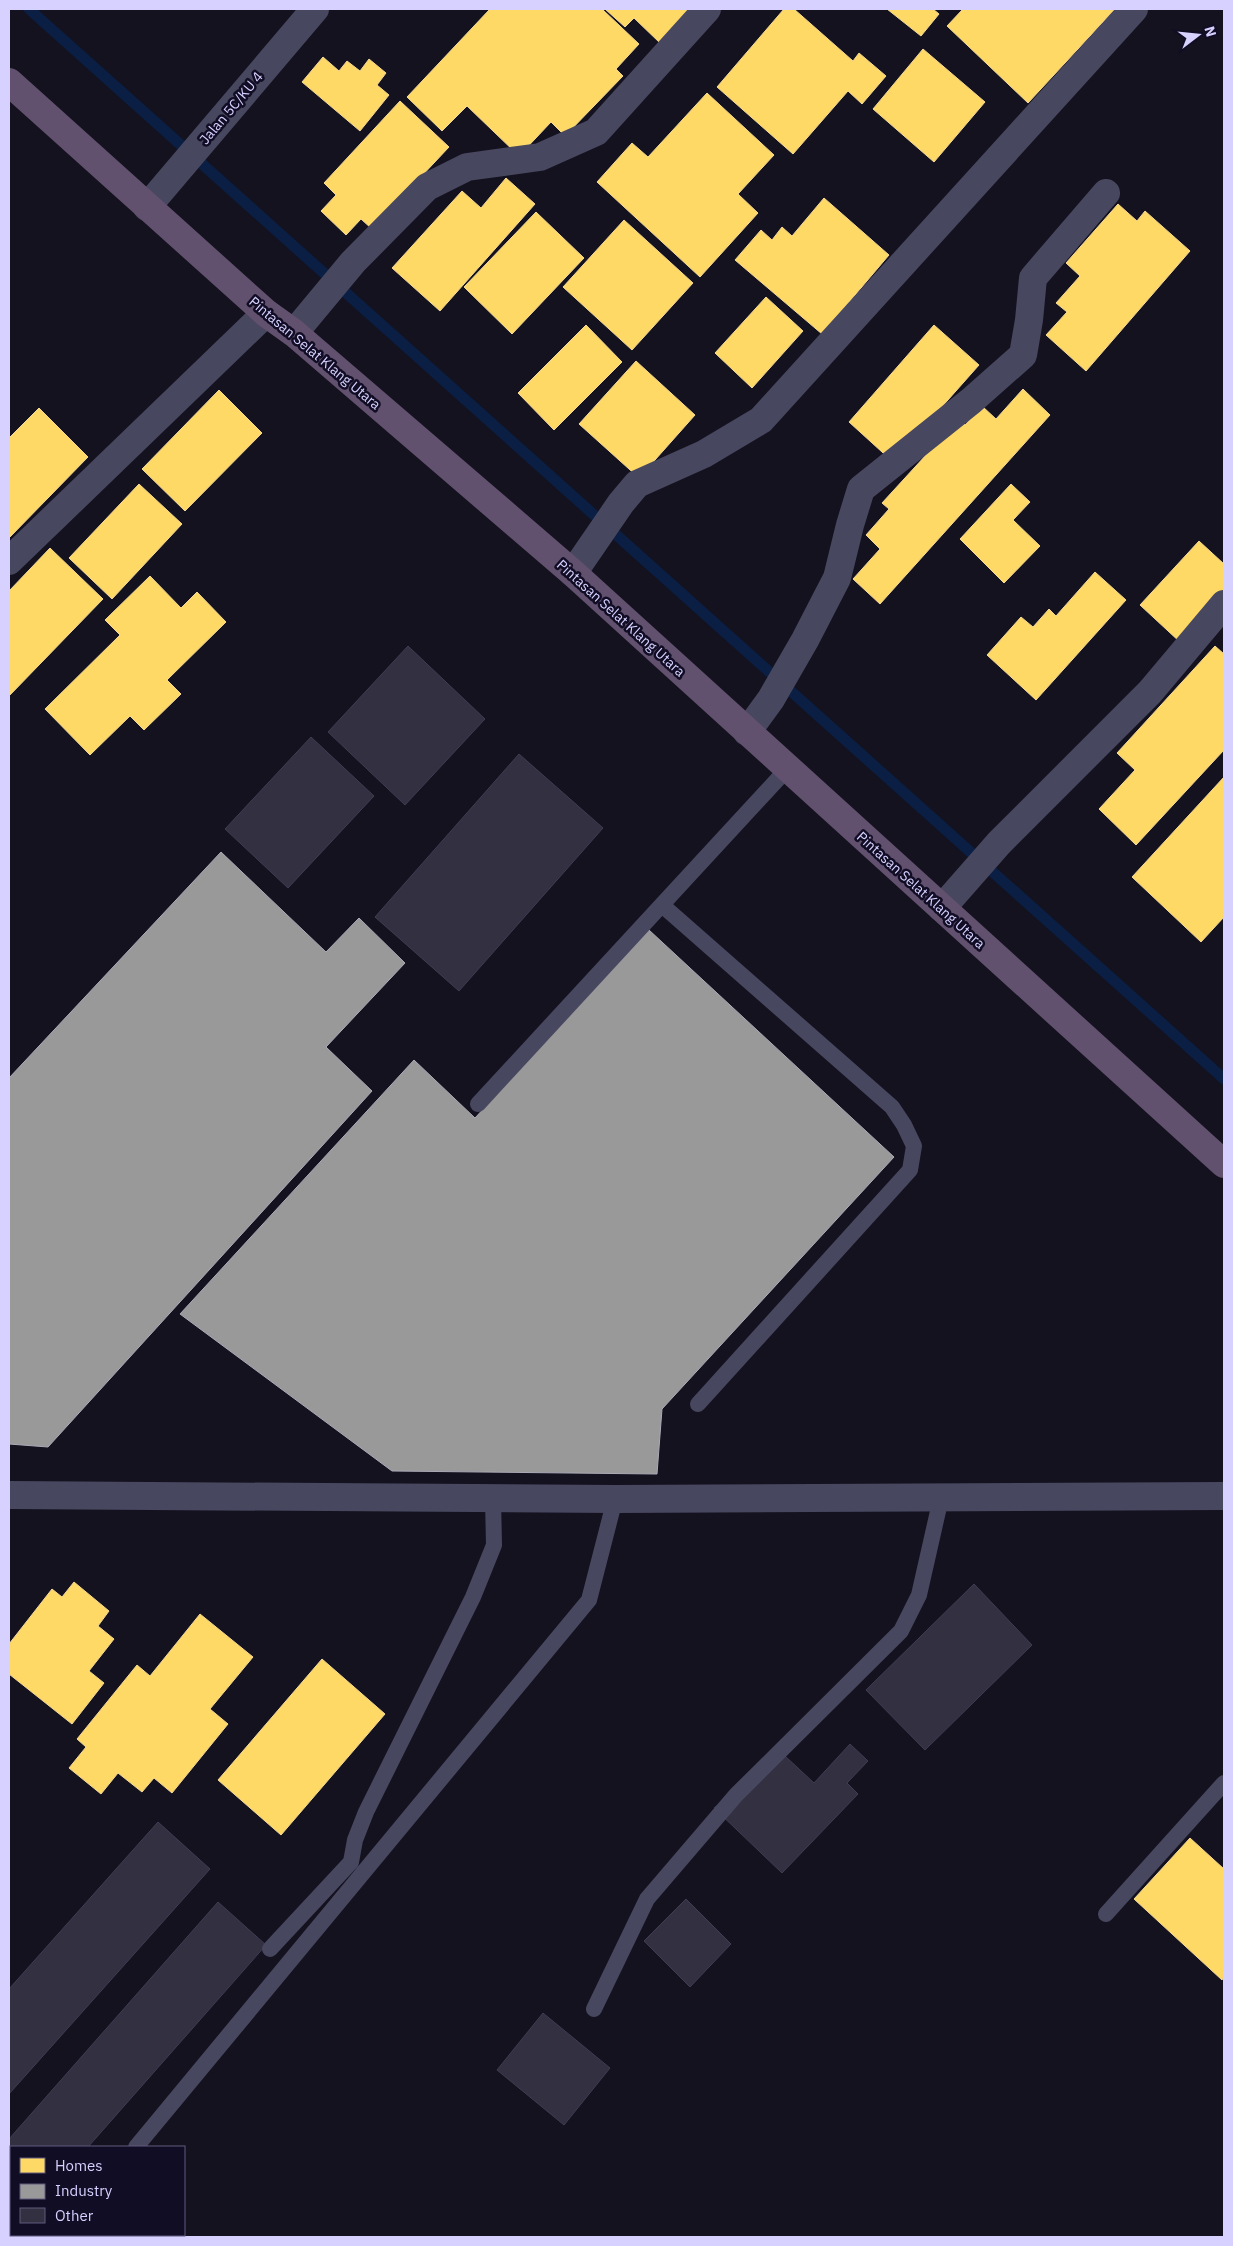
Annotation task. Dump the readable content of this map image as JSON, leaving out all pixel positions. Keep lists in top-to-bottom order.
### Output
{
  "streets": {
    "highway": ["Pintasan Selat Klang Utara"],
    "street": ["Jalan 5C/KU 4"]
  },
  "crossings": [
    ["Jalan 5C/KU 4", "Pintasan Selat Klang Utara"]
  ],
  "legend": ["Homes", "Industry", "Other"],
  "north": "right"
}
